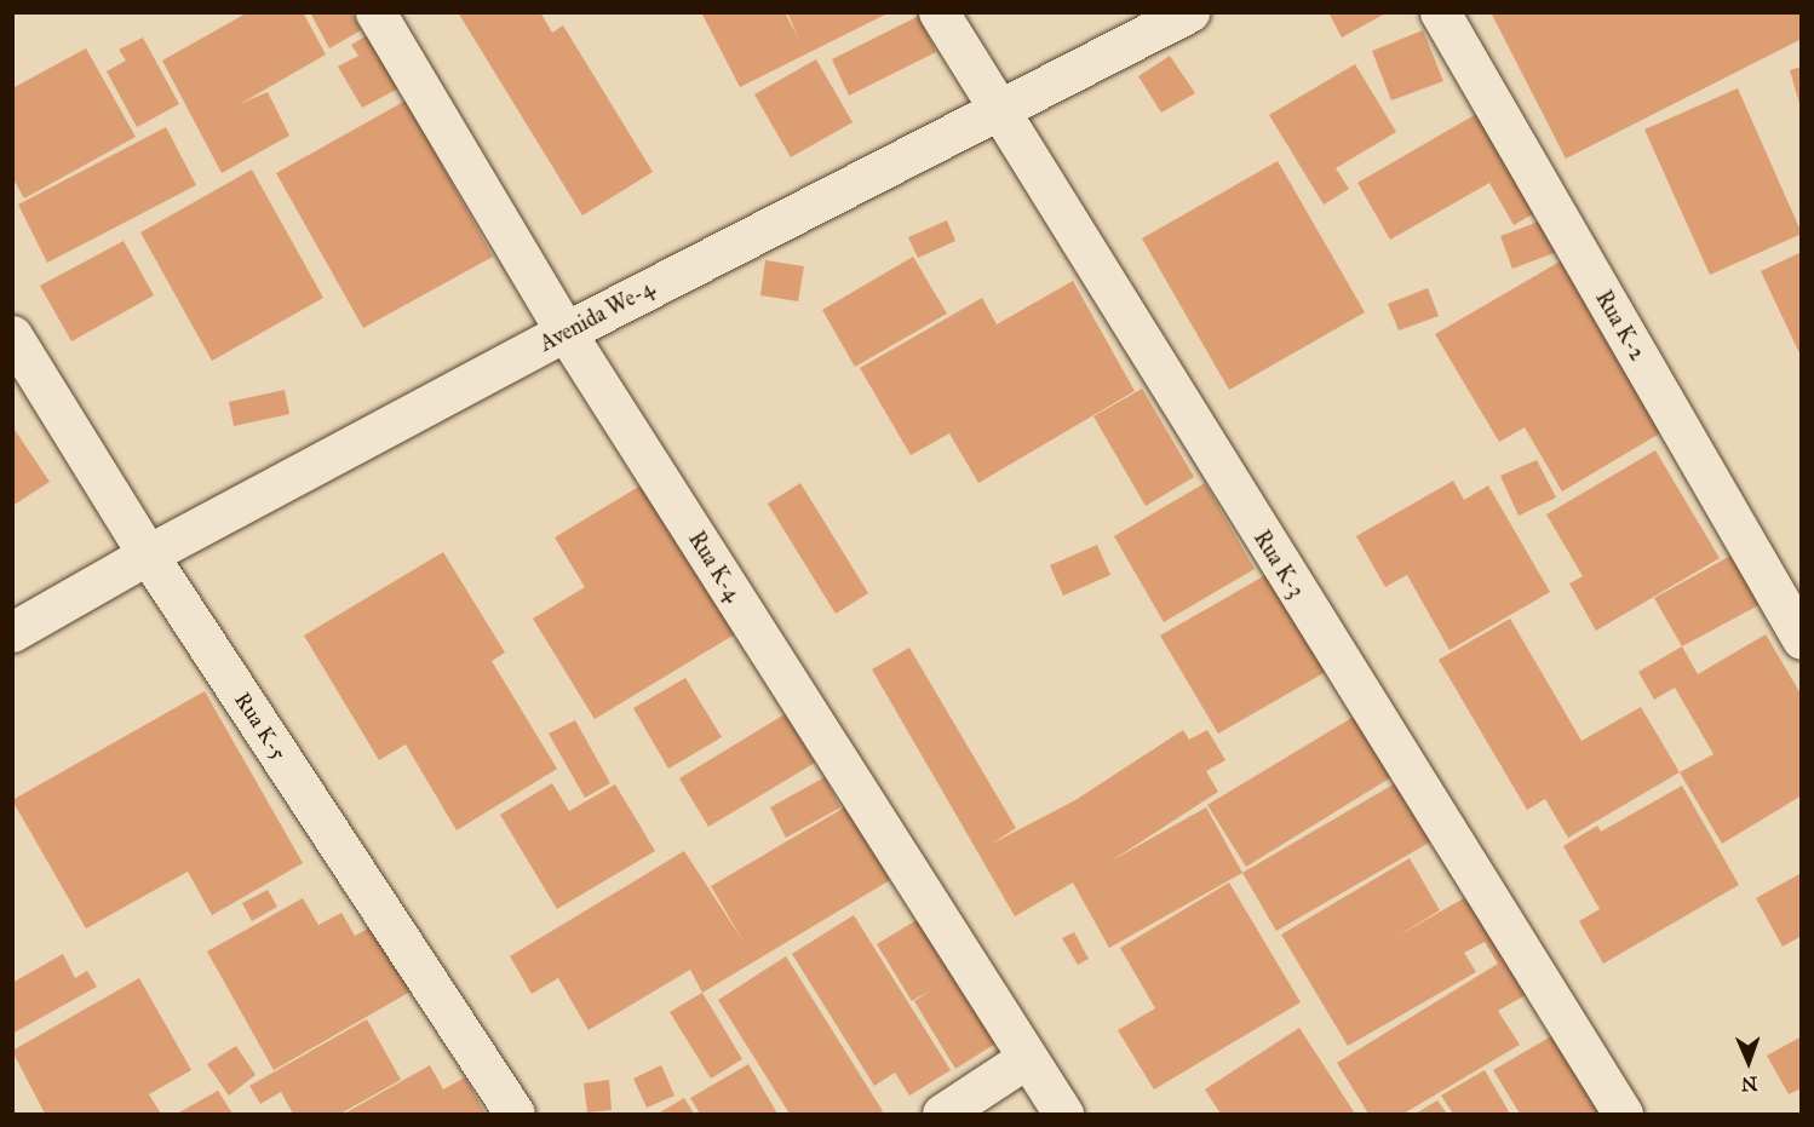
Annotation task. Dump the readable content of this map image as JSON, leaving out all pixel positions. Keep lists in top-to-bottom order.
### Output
{
  "streets": {
    "street": [
      "Avenida We-4",
      "Rua K-2",
      "Rua K-3",
      "Rua K-4",
      "Rua K-5"
    ]
  },
  "crossings": [
    ["Avenida We-4", "Rua K-3"],
    ["Avenida We-4", "Rua K-4"],
    ["Avenida We-4", "Rua K-5"]
  ],
  "north": "bottom"
}
